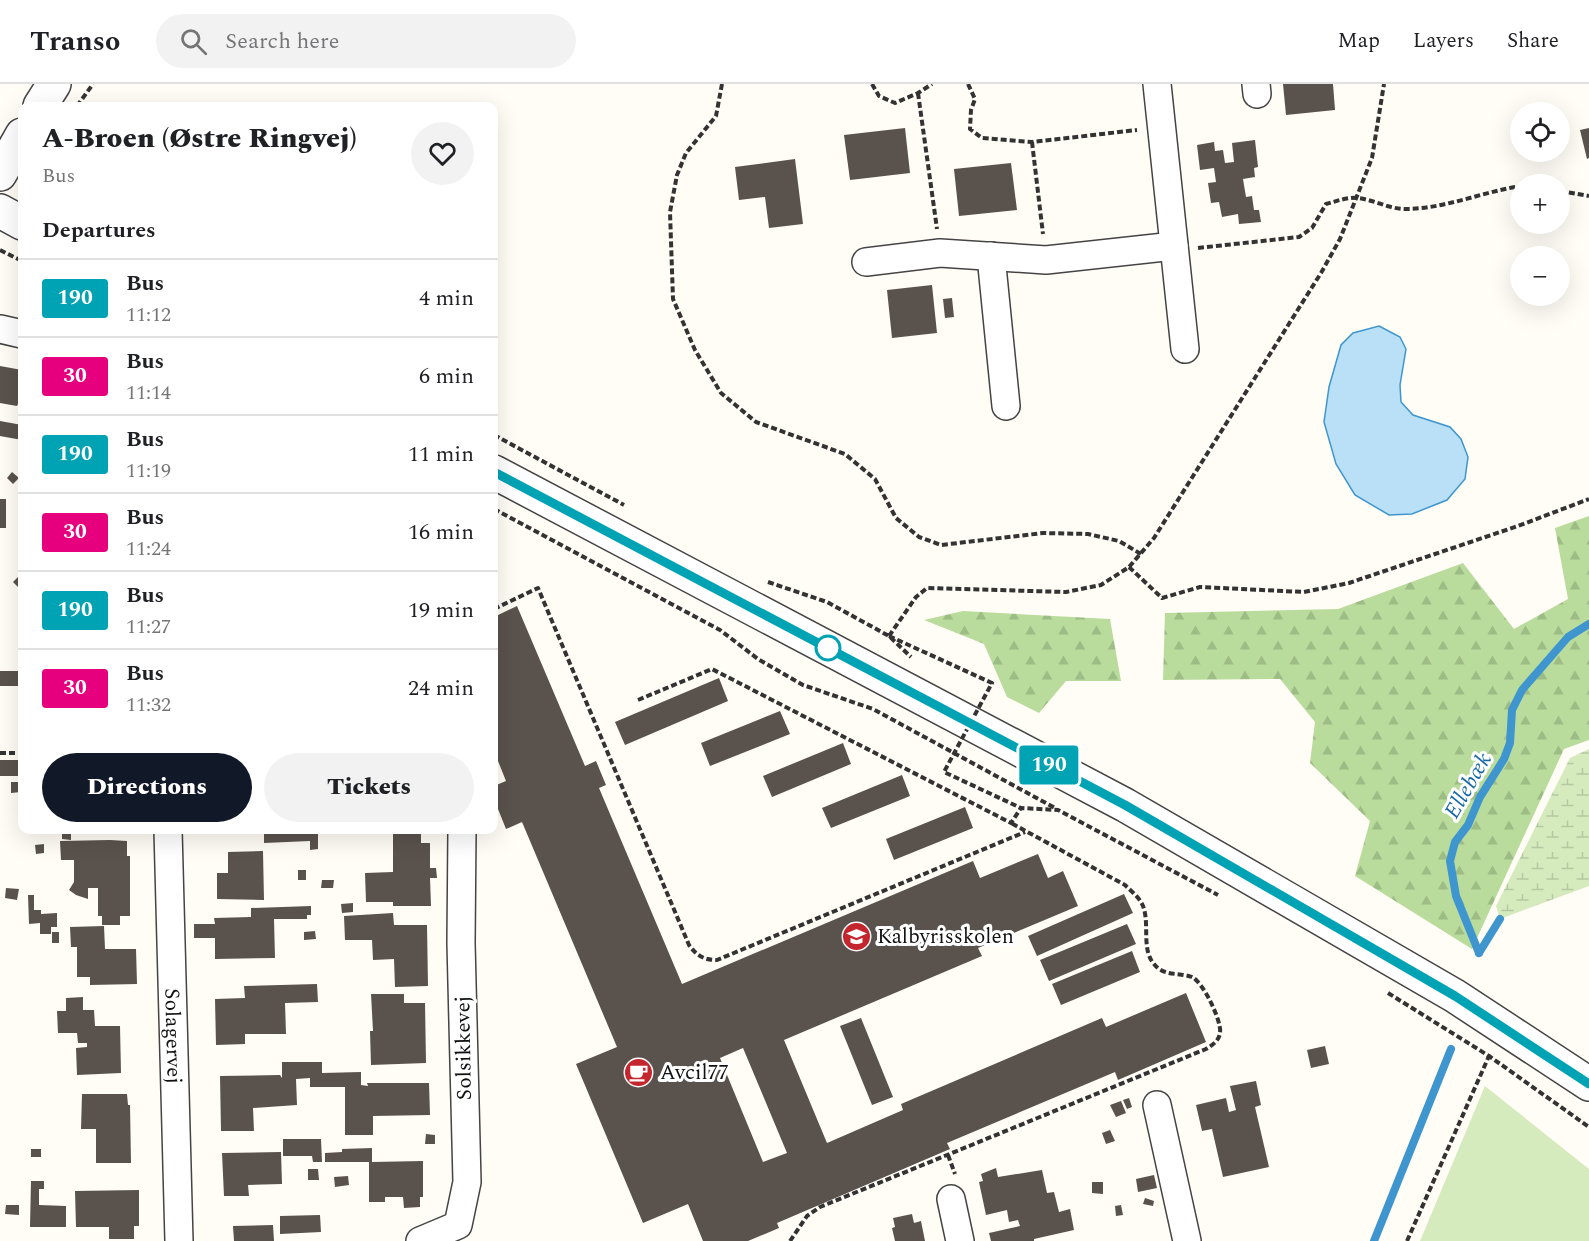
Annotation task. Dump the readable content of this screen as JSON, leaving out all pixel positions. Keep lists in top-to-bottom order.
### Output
{
  "streets": {
    "street": ["Solagervej", "Solsikkevej"]
  },
  "water": ["Ellebæk"],
  "places": {
    "school or university": ["Kalbyrisskolen"],
    "cafe": ["Avcil77"]
  },
  "lines": ["bus line 190"],
  "page": {
    "header": "Transo",
    "search": "Search here",
    "nav": ["Map", "Layers", "Share"],
    "on_map": "190",
    "map_buttons": ["+", "−"],
    "heading": [
      ["A-Broen (Østre Ringvej)", "Bus"],
      "Departures"
    ],
    "list": [
      {
        "mark": "190",
        "name": "Bus",
        "note": "11:12",
        "value": "4 min"
      },
      {
        "mark": "30",
        "name": "Bus",
        "note": "11:14",
        "value": "6 min"
      },
      {
        "mark": "190",
        "name": "Bus",
        "note": "11:19",
        "value": "11 min"
      },
      {
        "mark": "30",
        "name": "Bus",
        "note": "11:24",
        "value": "16 min"
      },
      {
        "mark": "190",
        "name": "Bus",
        "note": "11:27",
        "value": "19 min"
      },
      {
        "mark": "30",
        "name": "Bus",
        "note": "11:32",
        "value": "24 min"
      }
    ],
    "buttons": ["Directions", "Tickets"]
  }
}
